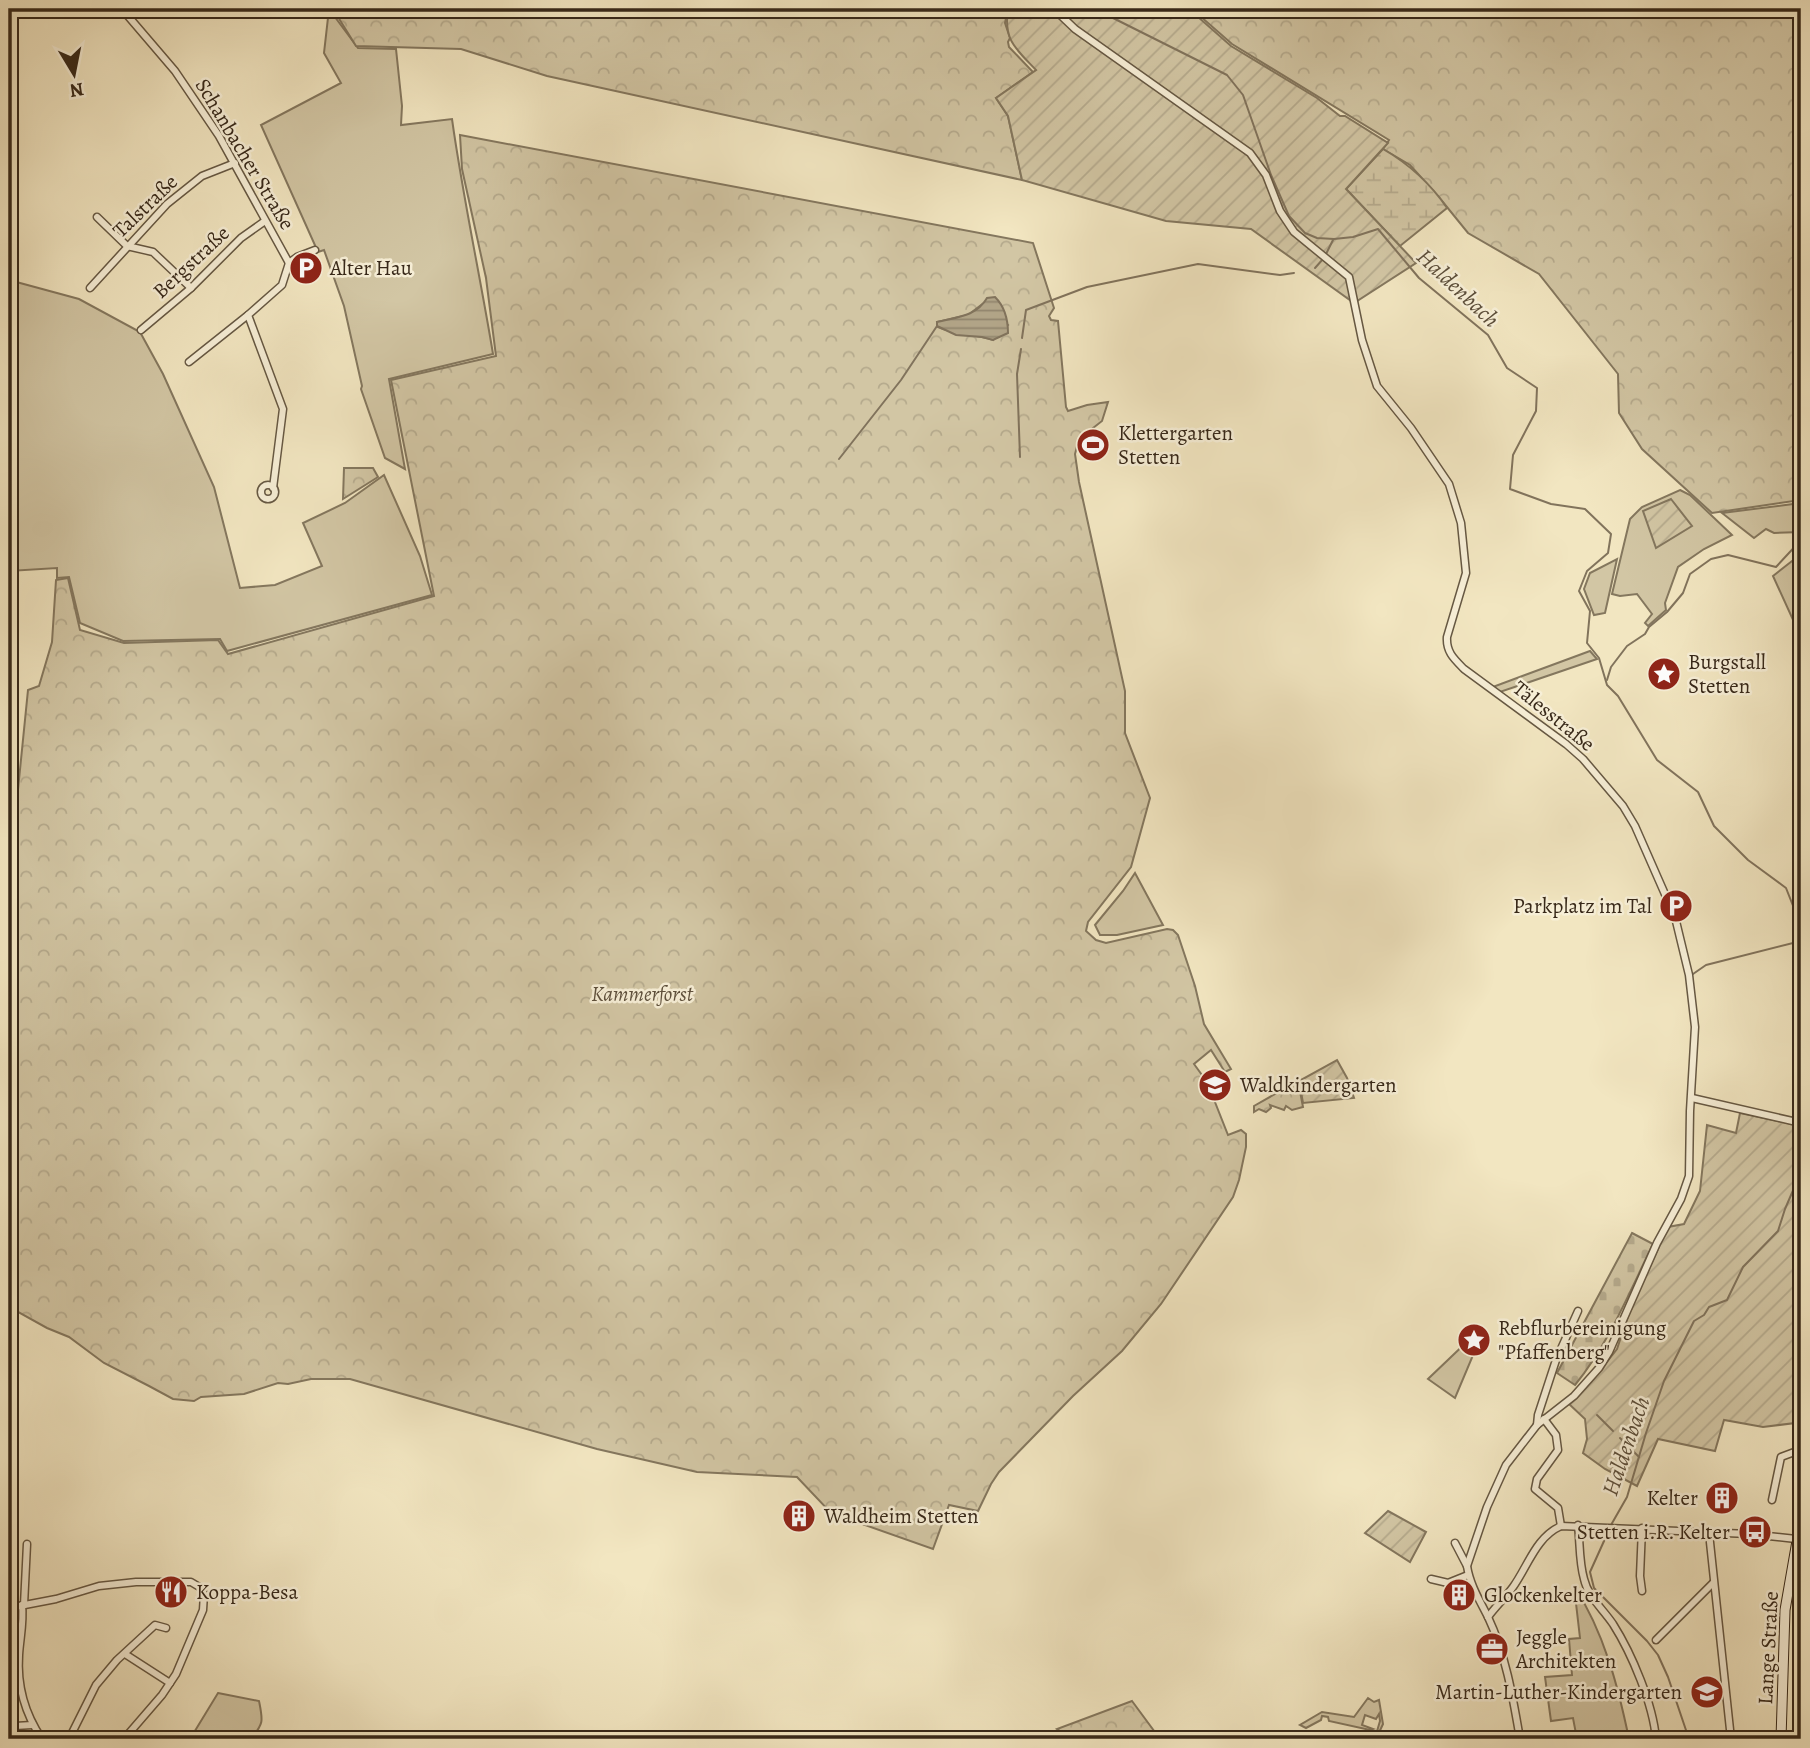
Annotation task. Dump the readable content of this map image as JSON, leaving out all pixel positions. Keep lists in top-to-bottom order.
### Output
{
  "streets": {
    "main road": ["Lange Straße"],
    "street": [
      "Schanbacher Straße",
      "Talstraße",
      "Bergstraße",
      "Tälesstraße"
    ]
  },
  "crossings": [
    ["Schanbacher Straße", "Talstraße"],
    ["Schanbacher Straße", "Bergstraße"]
  ],
  "water": ["Haldenbach"],
  "parks": ["Kammerforst"],
  "places": {
    "parking": ["Alter Hau", "Parkplatz im Tal"],
    "sports": ["Klettergarten Stetten"],
    "place": ["Burgstall Stetten", "Rebflurbereinigung \"Pfaffenberg\""],
    "school or university": ["Waldkindergarten", "Martin-Luther-Kindergarten"],
    "building": ["Kelter", "Waldheim Stetten", "Glockenkelter"],
    "bus stop": ["Stetten i.R. Kelter"],
    "restaurant": ["Koppa-Besa"],
    "office": ["Jeggle Architekten"]
  },
  "north": "bottom"
}
